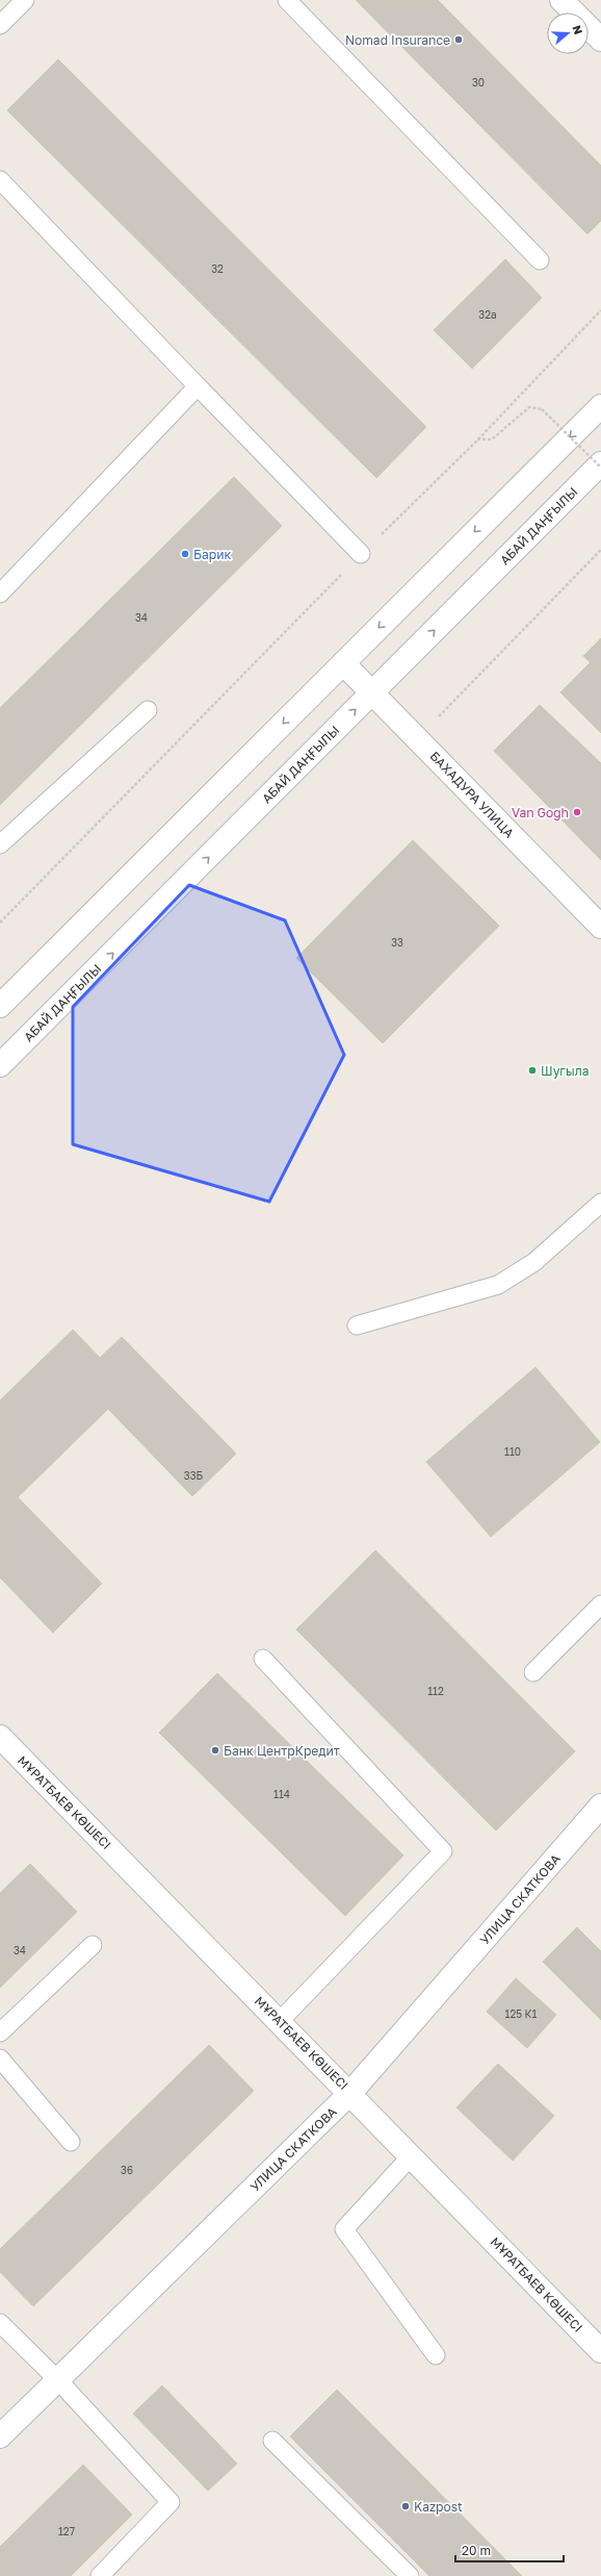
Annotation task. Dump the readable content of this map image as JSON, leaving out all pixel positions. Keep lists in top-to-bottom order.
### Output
{
  "streets": {
    "street": [
      "АБАЙ ДАҢҒЫЛЫ",
      "БАХАДУРА УЛИЦА",
      "МҰРАТБАЕВ КӨШЕСІ",
      "УЛИЦА СКАТКОВА"
    ]
  },
  "crossings": [
    ["АБАЙ ДАҢҒЫЛЫ", "БАХАДУРА УЛИЦА"],
    ["МҰРАТБАЕВ КӨШЕСІ", "УЛИЦА СКАТКОВА"]
  ],
  "places": [
    "Nomad Insurance",
    "Барик",
    "Van Gogh",
    "Шугыла",
    "Банк ЦентрКредит",
    "Kazpost"
  ],
  "house_numbers": [
    "30",
    "32",
    "32а",
    "34",
    "33",
    "110",
    "33Б",
    "112",
    "114",
    "34",
    "125 К1",
    "36",
    "127"
  ],
  "scale_bar": "20 m",
  "north": "right"
}
